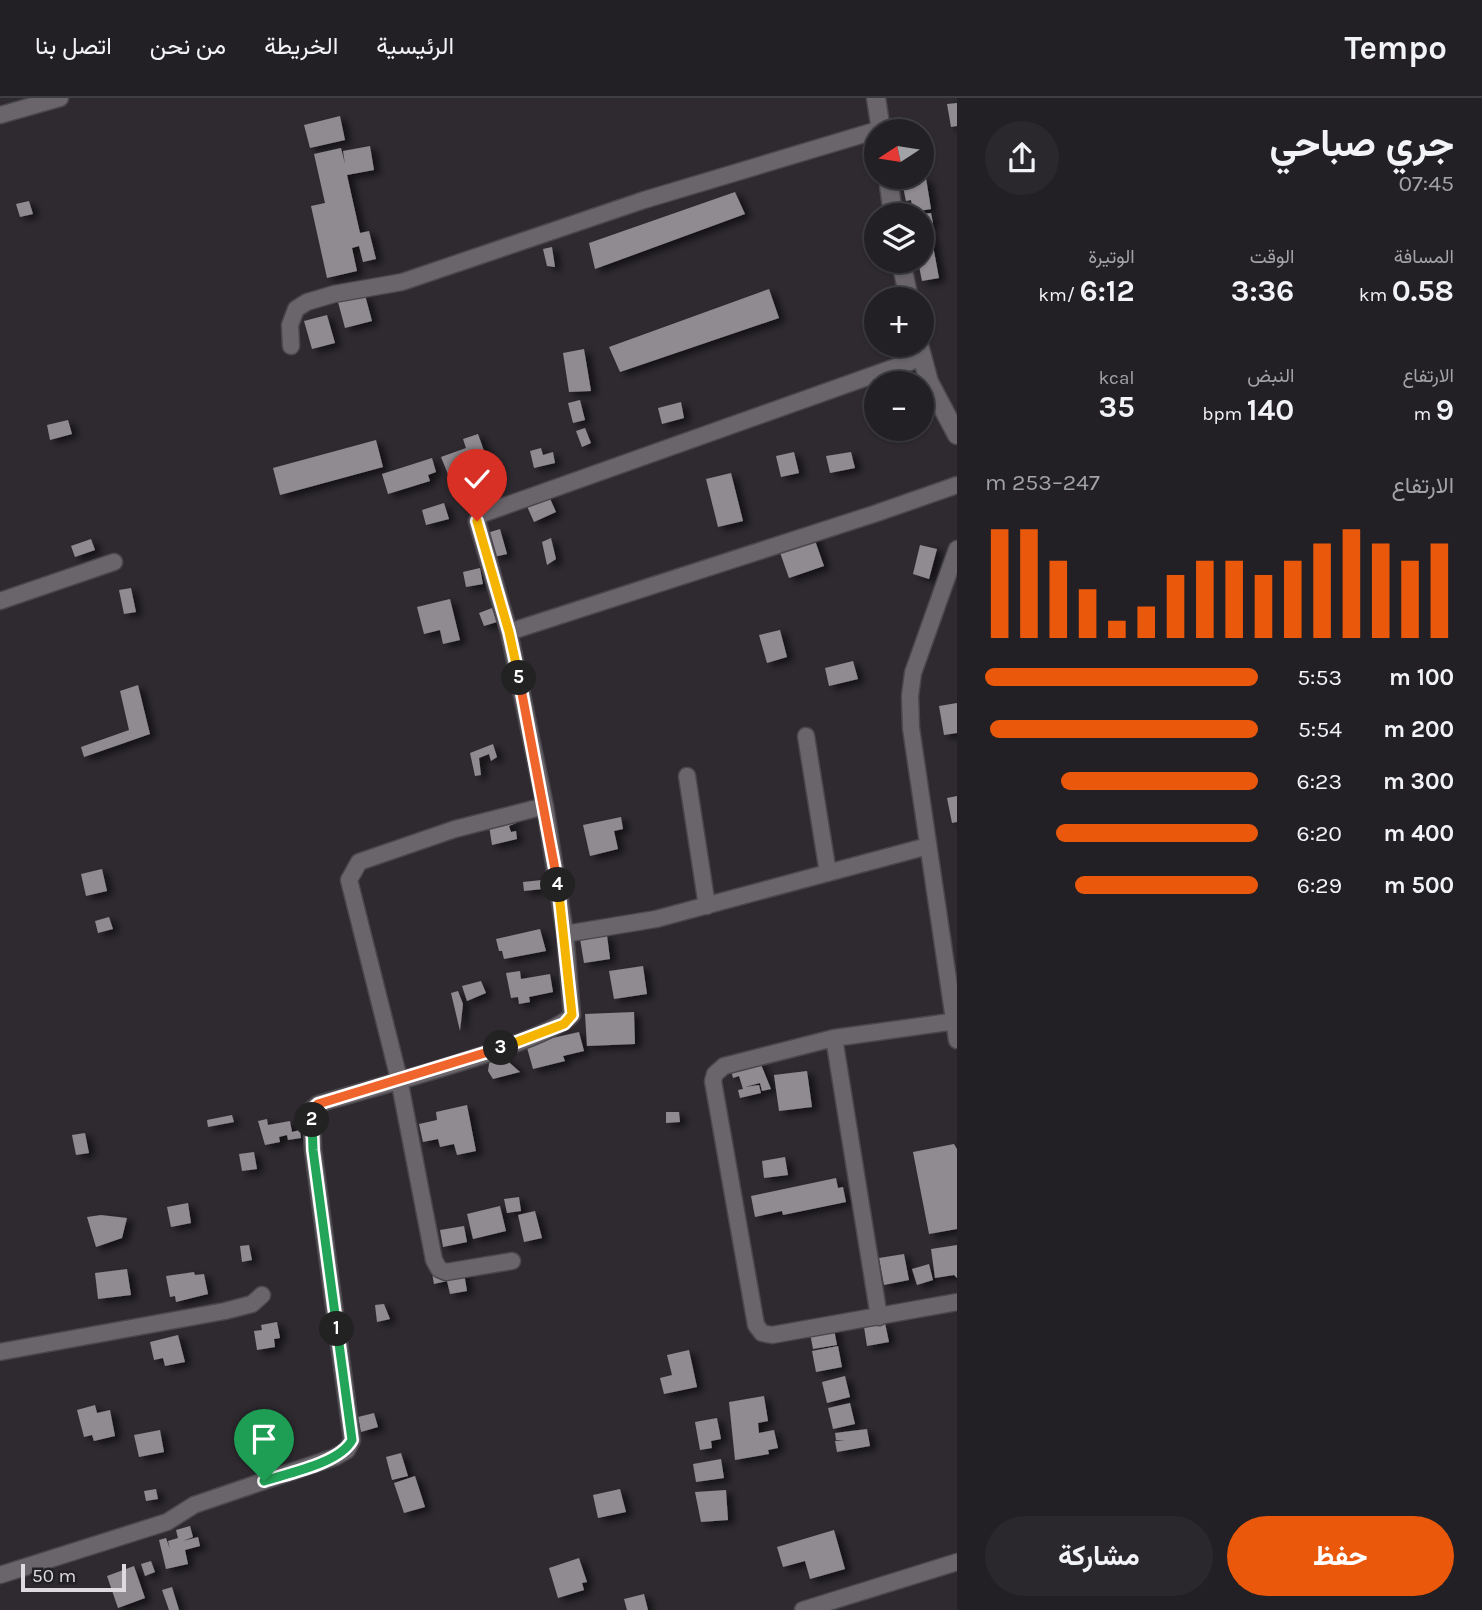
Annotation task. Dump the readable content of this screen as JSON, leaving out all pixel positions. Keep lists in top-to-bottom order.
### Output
{
  "scale_bar": "50 m",
  "north": "left",
  "page": {
    "header": "Tempo",
    "nav": [
      "الرئيسية",
      "الخريطة",
      "من نحن",
      "اتصل بنا"
    ],
    "heading": ["جري صباحي", "07:45"],
    "map_buttons": ["+", "−"],
    "stats": [
      ["المسافة", "0.58 km"],
      ["الوقت", "3:36"],
      ["الوتيرة", "6:12 /km"],
      ["الارتفاع", "9 m"],
      ["النبض", "140 bpm"],
      ["kcal", "35"]
    ],
    "chart": ["الارتفاع", "247–253 m"],
    "list": [
      {
        "name": "100 m",
        "note": "5:53"
      },
      {
        "name": "200 m",
        "note": "5:54"
      },
      {
        "name": "300 m",
        "note": "6:23"
      },
      {
        "name": "400 m",
        "note": "6:20"
      },
      {
        "name": "500 m",
        "note": "6:29"
      }
    ],
    "pins": [
      "5",
      "4",
      "3",
      "2",
      "1"
    ],
    "buttons": ["حفظ", "مشاركة"],
    "scale": "50 m"
  }
}
